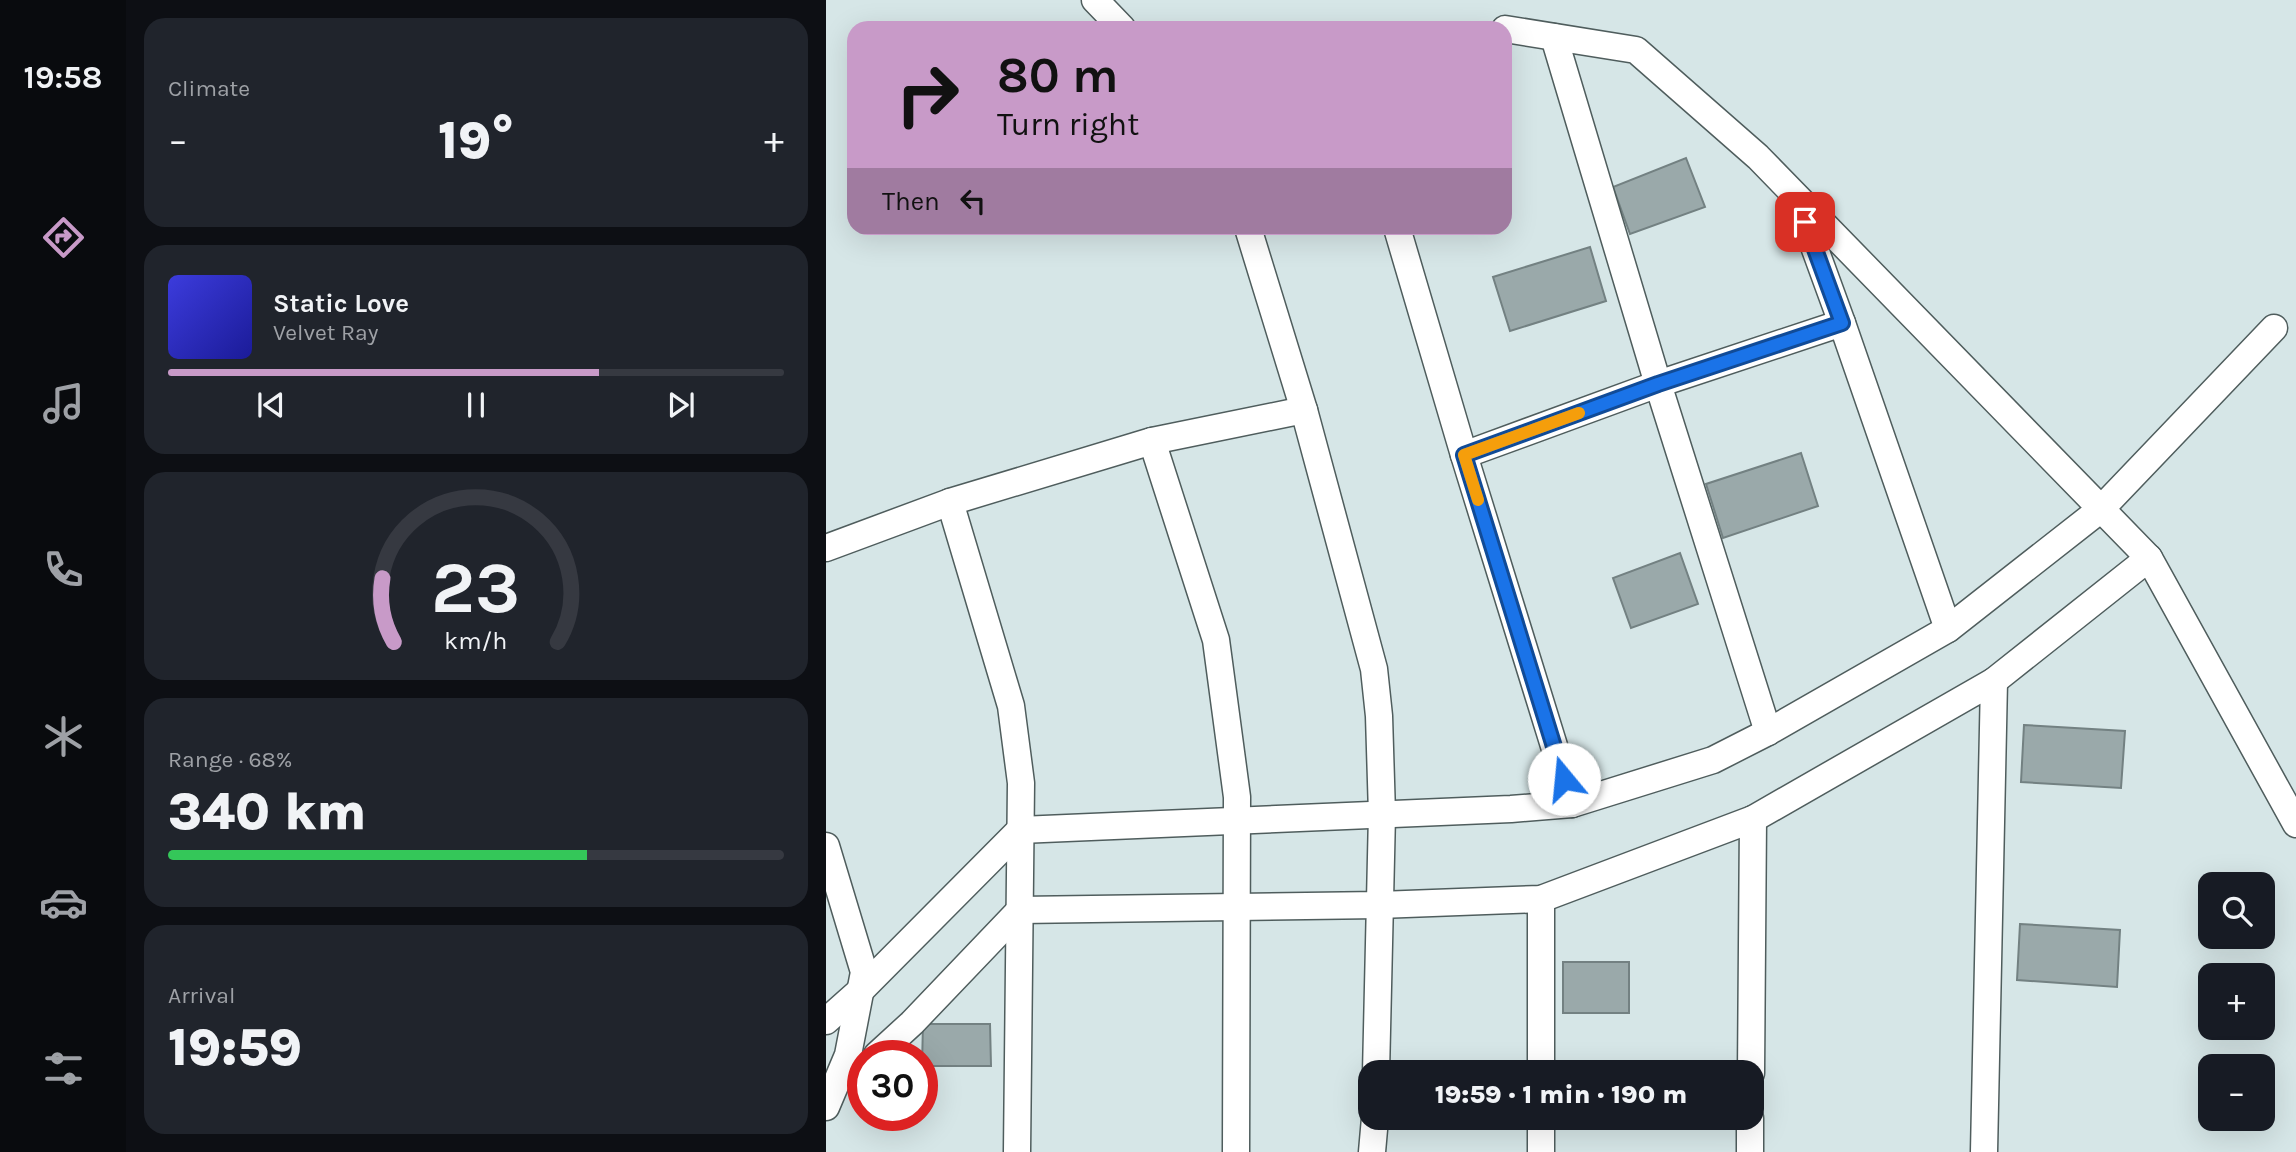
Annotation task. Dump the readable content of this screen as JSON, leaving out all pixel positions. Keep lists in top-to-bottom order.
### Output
{
  "page": {
    "tabs": "19:58",
    "tile": [
      "Climate",
      ["Range · 68%", "340 km"],
      ["Arrival", "19:59"]
    ],
    "turn": ["80 m", "Turn right"],
    "heat": ["−", "19°", "+"],
    "then": "Then",
    "song": ["Static Love", "Velvet Ray"],
    "map_buttons": ["+", "−"],
    "limit": "30",
    "trip": "19:59 · 1 min · 190 m",
    "gauge": ["23", "km/h"]
  }
}
